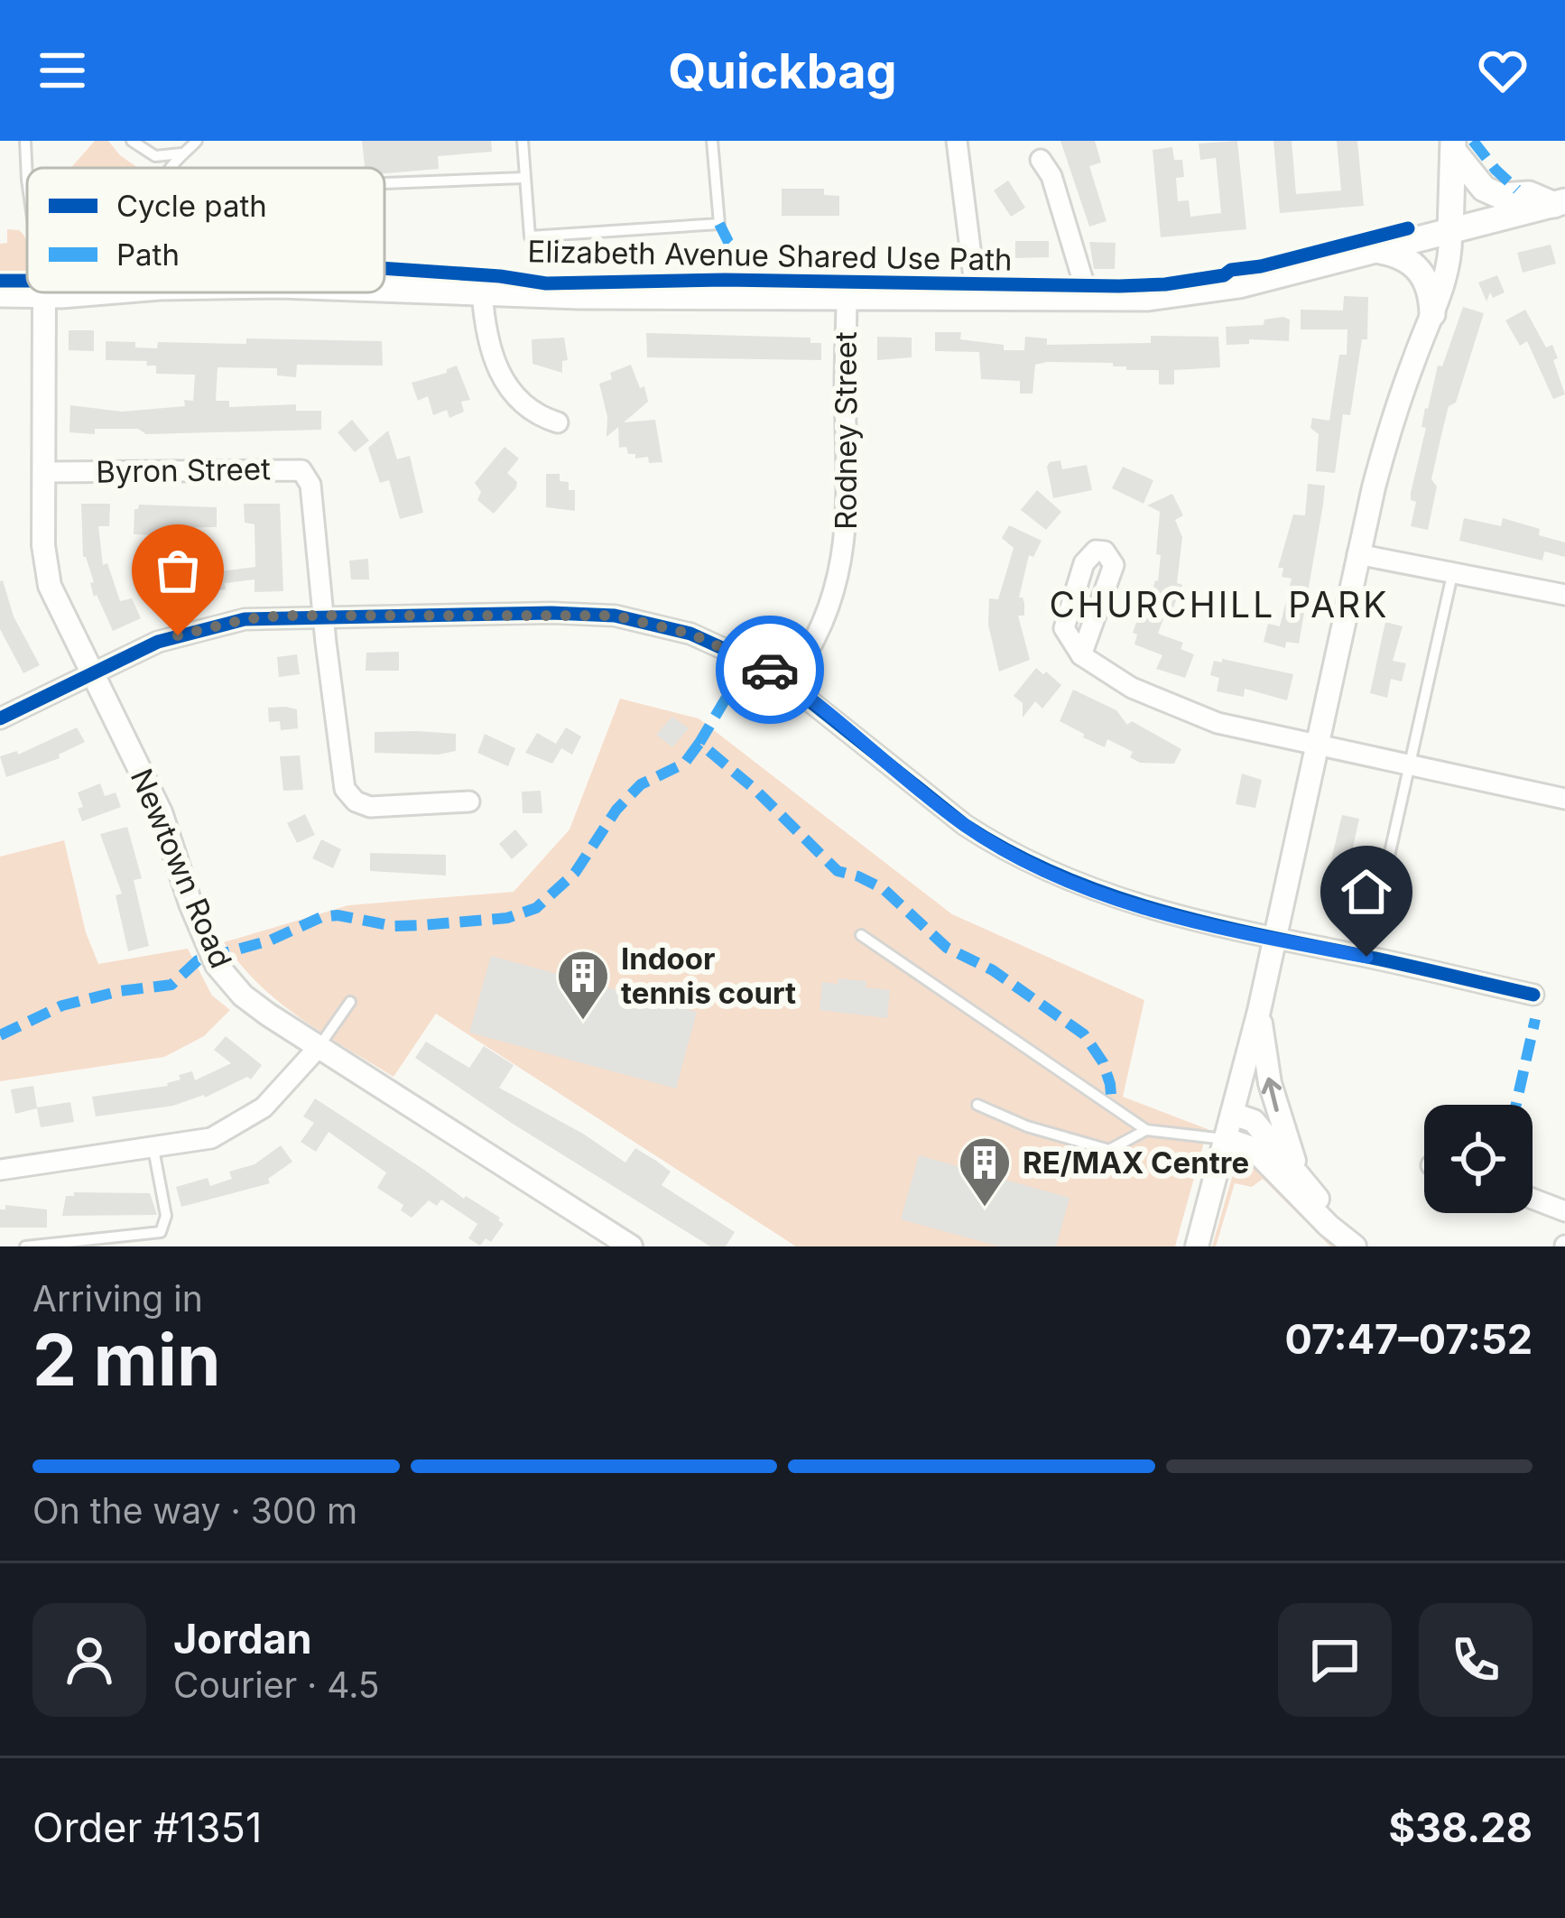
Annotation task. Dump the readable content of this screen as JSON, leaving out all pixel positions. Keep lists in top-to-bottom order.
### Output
{
  "streets": {
    "street": ["Rodney Street", "Byron Street", "Newtown Road"],
    "cycle path": ["Elizabeth Avenue Shared Use Path"]
  },
  "crossings": [
    ["Byron Street", "Newtown Road"]
  ],
  "districts": ["CHURCHILL PARK"],
  "places": {
    "building": ["Indoor tennis court", "RE/MAX Centre"]
  },
  "legend": ["Cycle path", "Path"],
  "page": {
    "header": "Quickbag",
    "heading": ["2 min", "Arriving in", "07:47–07:52"],
    "panel": [
      "Jordan",
      "Courier · 4.5",
      "Order #1351",
      "$38.28"
    ],
    "bar": "On the way · 300 m"
  }
}
